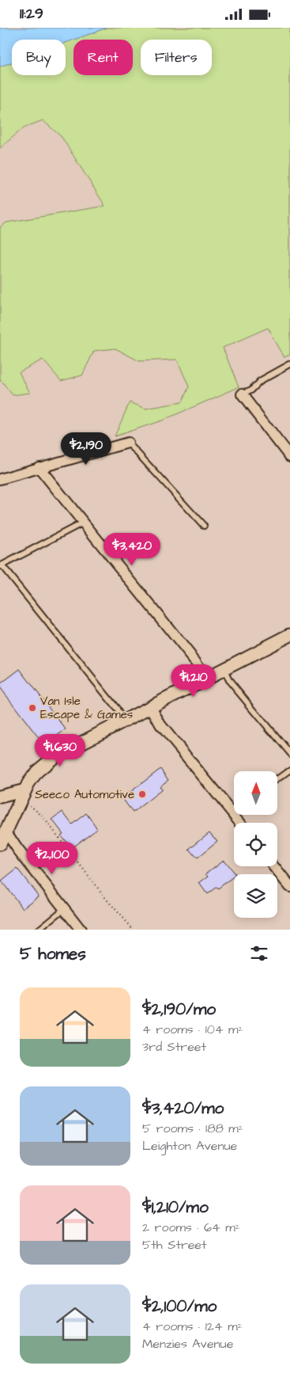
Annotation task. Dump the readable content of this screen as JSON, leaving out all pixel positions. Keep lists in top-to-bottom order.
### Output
{
  "places": ["Van Isle Escape & Games", "Seeco Automotive"],
  "north": "top",
  "page": {
    "status": "11:29",
    "chip": ["Buy", "Rent", "Filters"],
    "price": [
      "$2,190",
      "$3,420",
      "$1,210",
      "$1,630",
      "$2,100"
    ],
    "heading": "5 homes",
    "list": [
      {
        "name": "$2,190/mo",
        "note": "4 rooms · 104 m² · 3rd Street"
      },
      {
        "name": "$3,420/mo",
        "note": "5 rooms · 188 m² · Leighton Avenue"
      },
      {
        "name": "$1,210/mo",
        "note": "2 rooms · 64 m² · 5th Street"
      },
      {
        "name": "$2,100/mo",
        "note": "4 rooms · 124 m² · Menzies Avenue"
      }
    ]
  }
}
